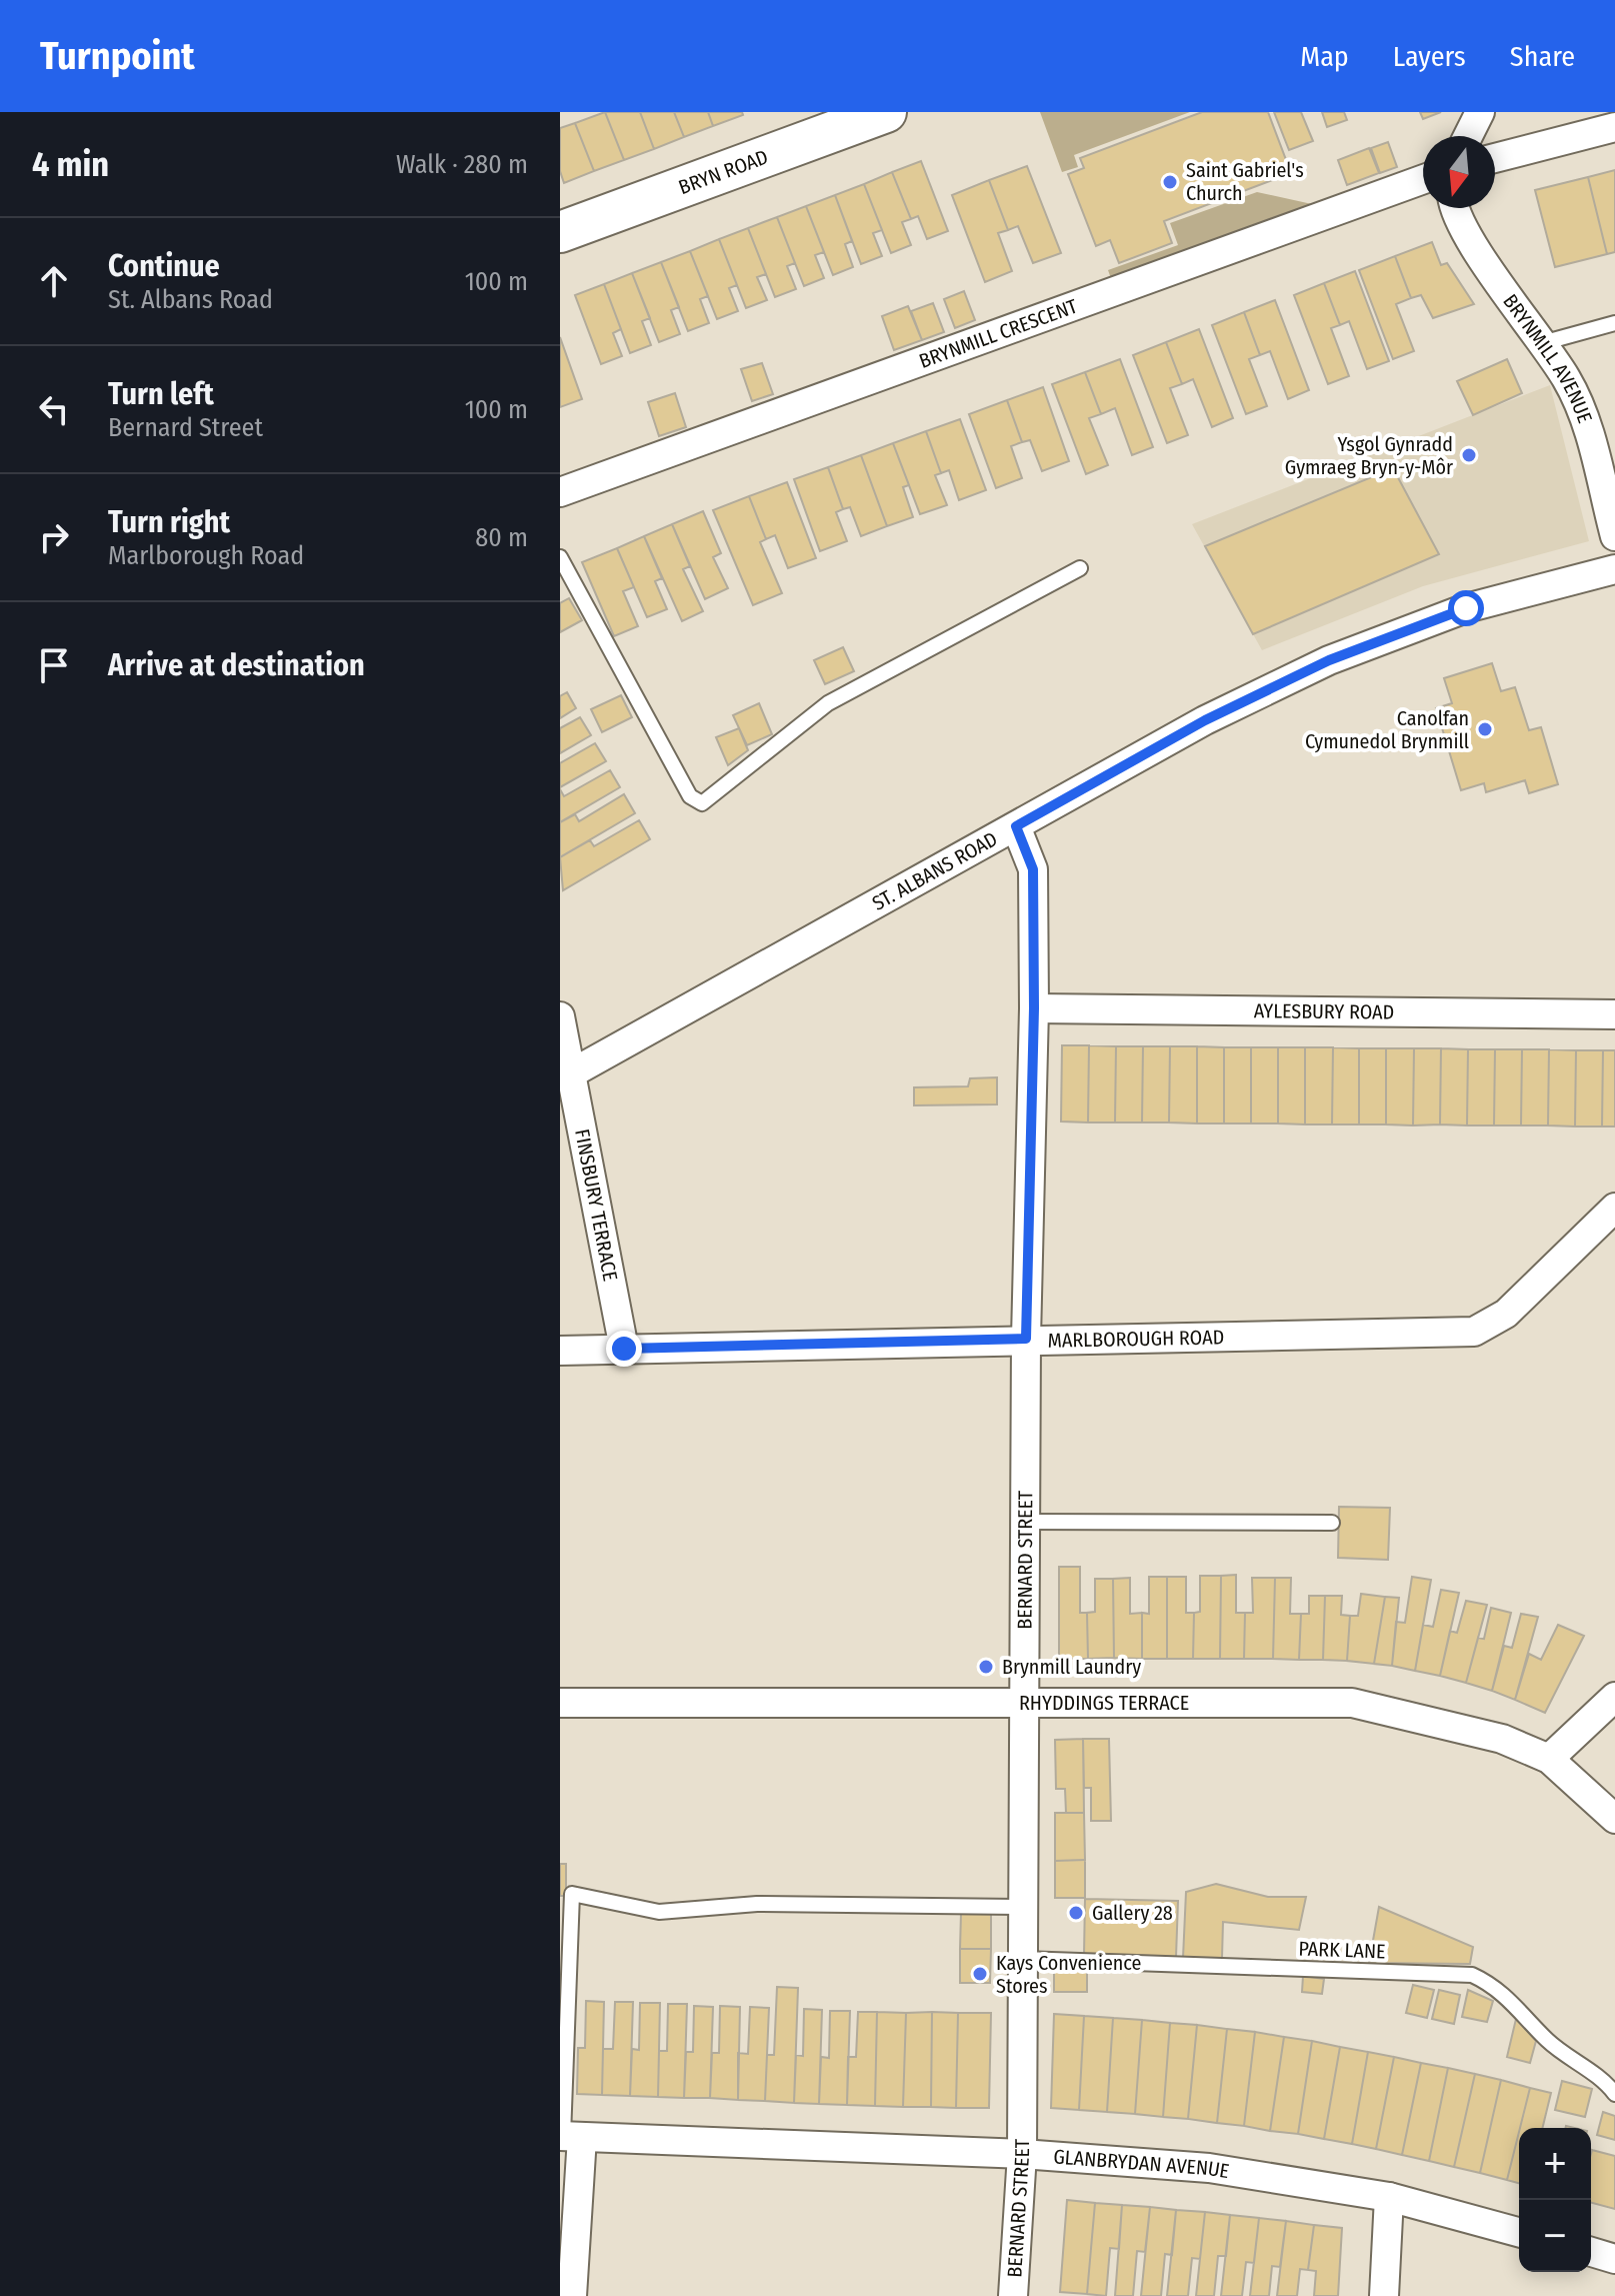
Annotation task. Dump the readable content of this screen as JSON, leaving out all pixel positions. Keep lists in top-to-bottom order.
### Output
{
  "streets": {
    "street": [
      "BRYN ROAD",
      "BRYNMILL CRESCENT",
      "BRYNMILL AVENUE",
      "ST. ALBANS ROAD",
      "AYLESBURY ROAD",
      "FINSBURY TERRACE",
      "MARLBOROUGH ROAD",
      "BERNARD STREET",
      "RHYDDINGS TERRACE",
      "GLANBRYDAN AVENUE"
    ],
    "lane": ["PARK LANE"]
  },
  "crossings": [
    ["ST. ALBANS ROAD", "FINSBURY TERRACE"],
    ["ST. ALBANS ROAD", "BERNARD STREET"],
    ["AYLESBURY ROAD", "BERNARD STREET"],
    ["FINSBURY TERRACE", "MARLBOROUGH ROAD"],
    ["MARLBOROUGH ROAD", "BERNARD STREET"],
    ["BERNARD STREET", "RHYDDINGS TERRACE"],
    ["BERNARD STREET", "PARK LANE"],
    ["BERNARD STREET", "GLANBRYDAN AVENUE"]
  ],
  "places": [
    "Saint Gabriel's Church",
    "Ysgol Gynradd Gymraeg Bryn-y-Môr",
    "Canolfan Cymunedol Brynmill",
    "Brynmill Laundry",
    "Gallery 28",
    "Kays Convenience Stores"
  ],
  "north": "bottom",
  "page": {
    "header": "Turnpoint",
    "nav": ["Map", "Layers", "Share"],
    "heading": ["4 min", "Walk · 280 m"],
    "list": [
      ["Continue", "St. Albans Road", "100 m"],
      ["Turn left", "Bernard Street", "100 m"],
      ["Turn right", "Marlborough Road", "80 m"],
      "Arrive at destination"
    ],
    "map_buttons": ["+", "−"]
  }
}
